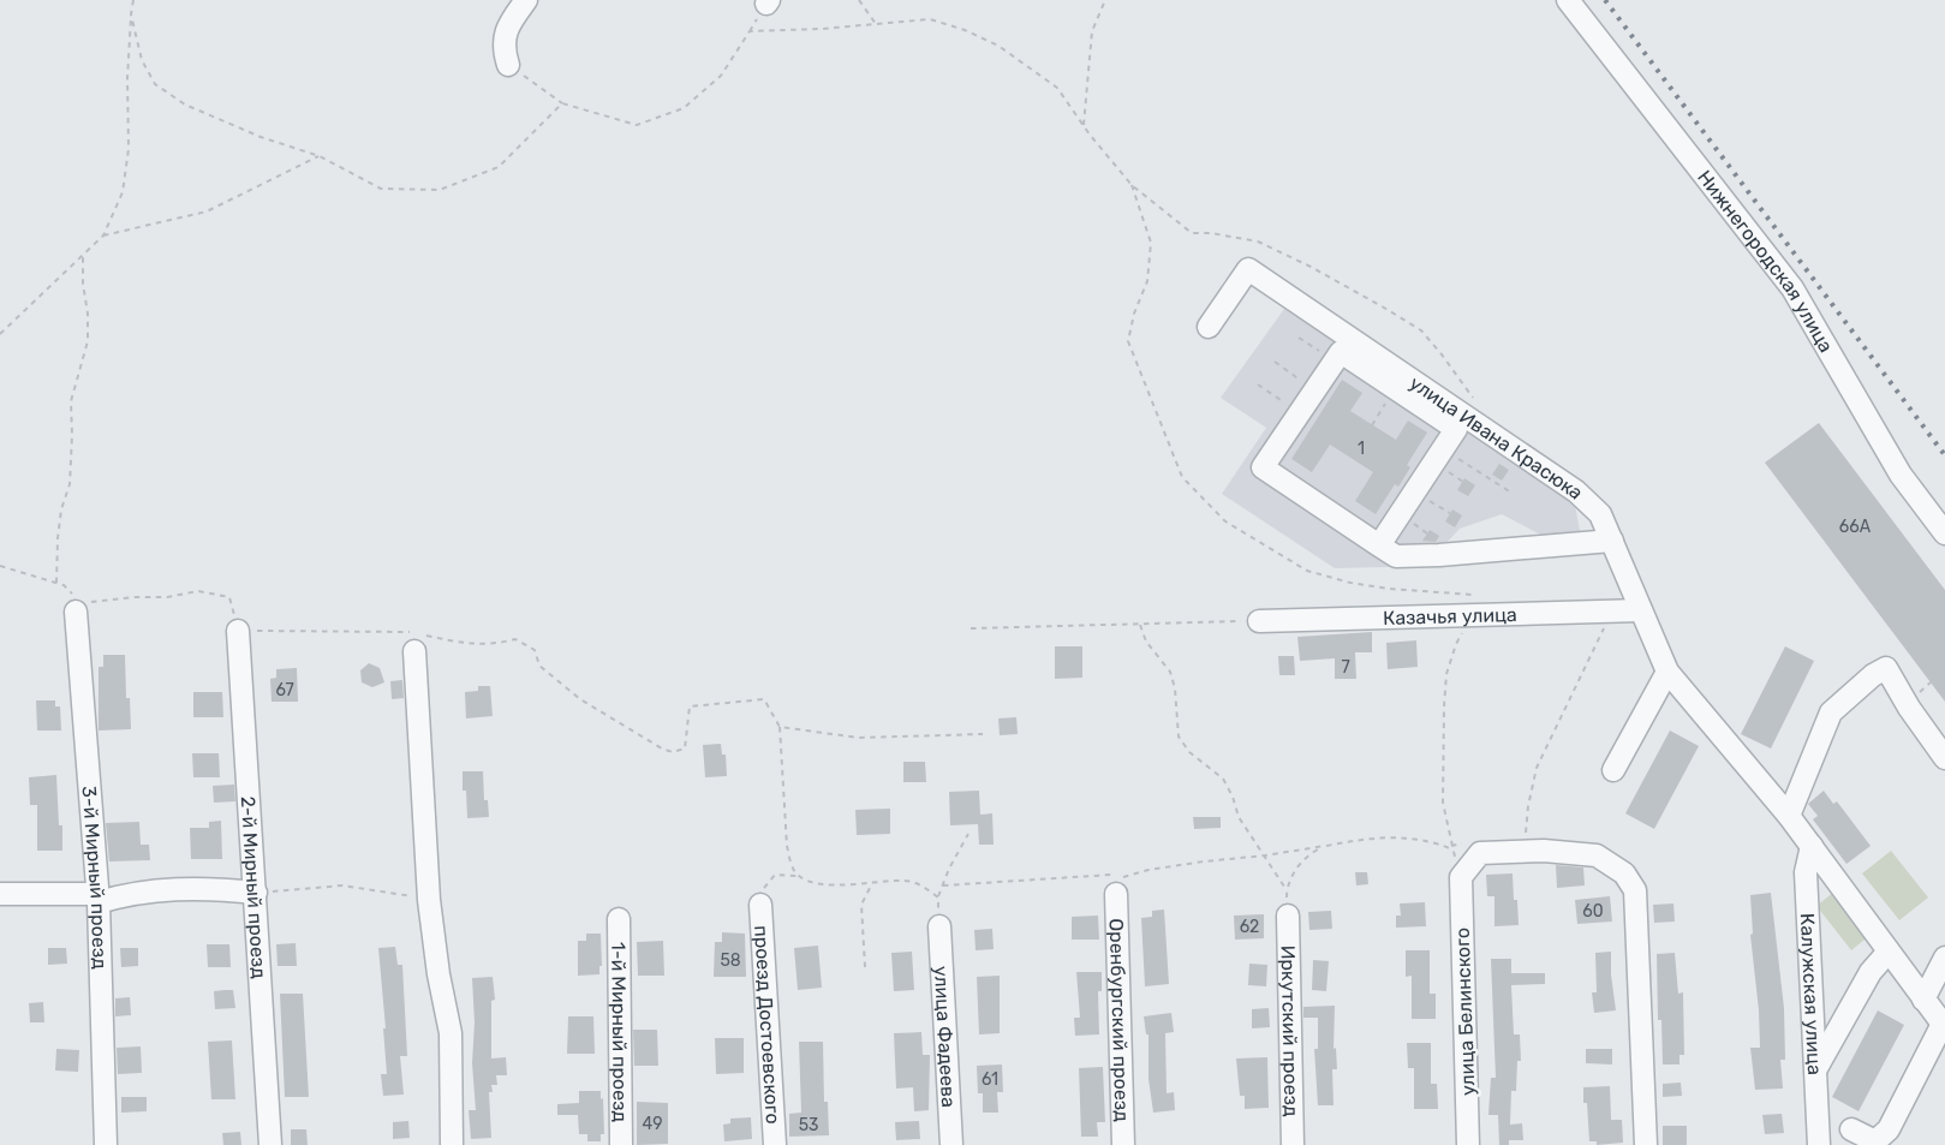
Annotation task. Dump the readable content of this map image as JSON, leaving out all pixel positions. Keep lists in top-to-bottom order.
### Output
{
  "streets": {
    "street": [
      "Нижнегородская улица",
      "улица Ивана Красюка",
      "Казачья улица",
      "3-й Мирный проезд",
      "2-й Мирный проезд",
      "Калужская улица",
      "улица Белинского",
      "Оренбургский проезд",
      "проезд Достоевского",
      "Иркутский проезд",
      "1-й Мирный проезд",
      "улица Фадеева"
    ]
  },
  "crossings": [
    ["улица Ивана Красюка", "Казачья улица"],
    ["улица Ивана Красюка", "Калужская улица"]
  ],
  "house_numbers": [
    "1",
    "66А",
    "7",
    "67",
    "60",
    "62",
    "58",
    "61",
    "49",
    "53"
  ]
}
